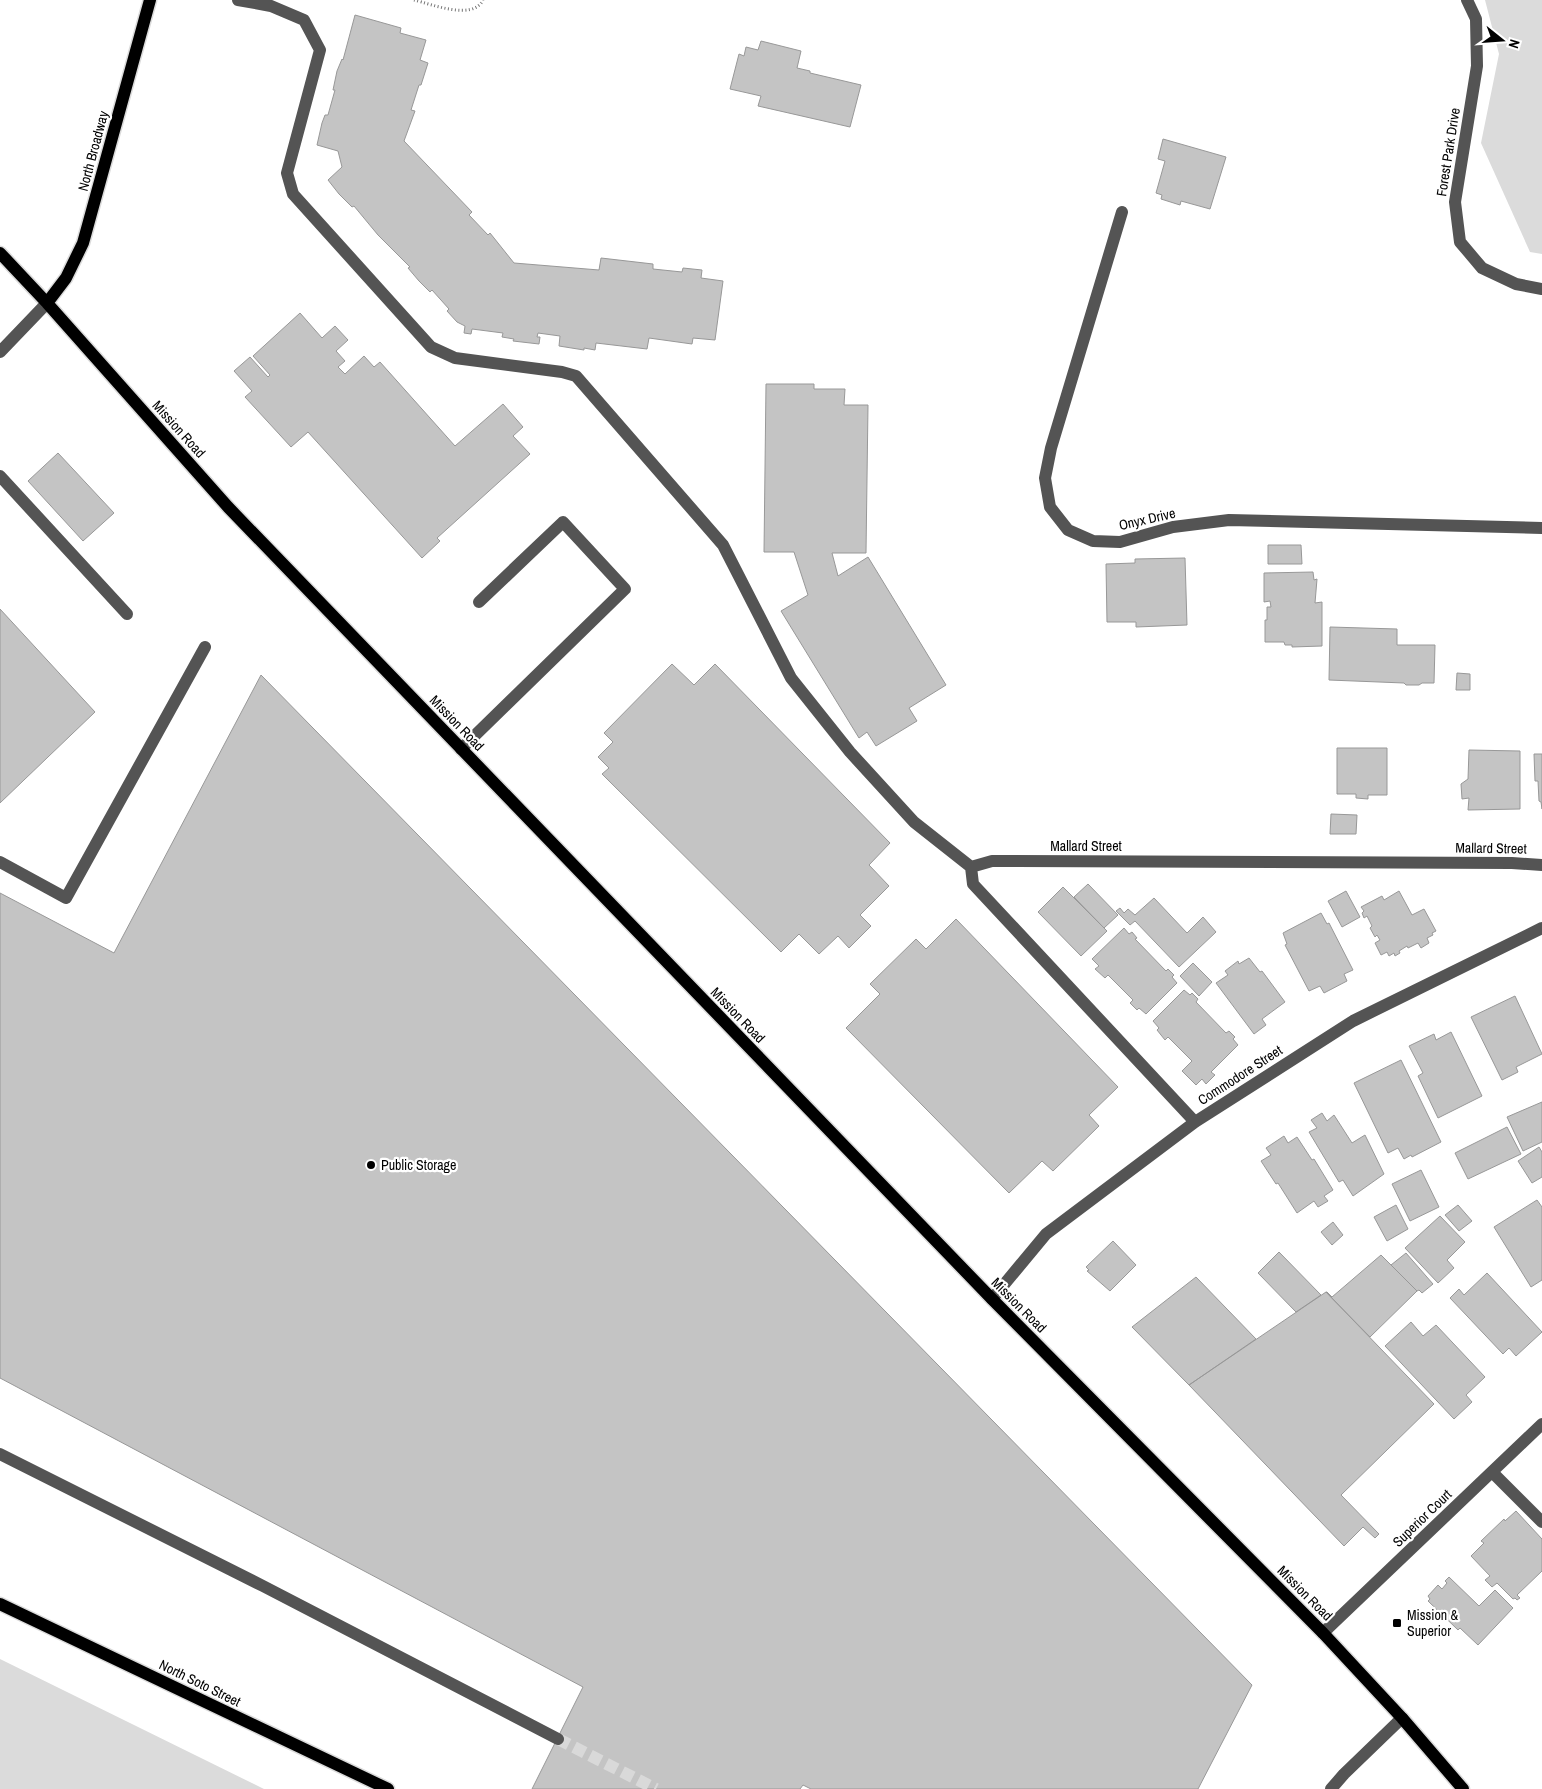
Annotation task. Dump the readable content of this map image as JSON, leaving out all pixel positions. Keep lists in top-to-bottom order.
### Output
{
  "streets": {
    "main road": ["North Broadway", "Mission Road", "North Soto Street"],
    "street": [
      "Forest Park Drive",
      "Onyx Drive",
      "Mallard Street",
      "Commodore Street",
      "Superior Court"
    ]
  },
  "crossings": [
    ["North Broadway", "Mission Road"],
    ["Mission Road", "Commodore Street"],
    ["Mission Road", "Superior Court"]
  ],
  "places": {
    "other": ["Public Storage"],
    "transit": ["Mission & Superior"]
  },
  "north": "right"
}
